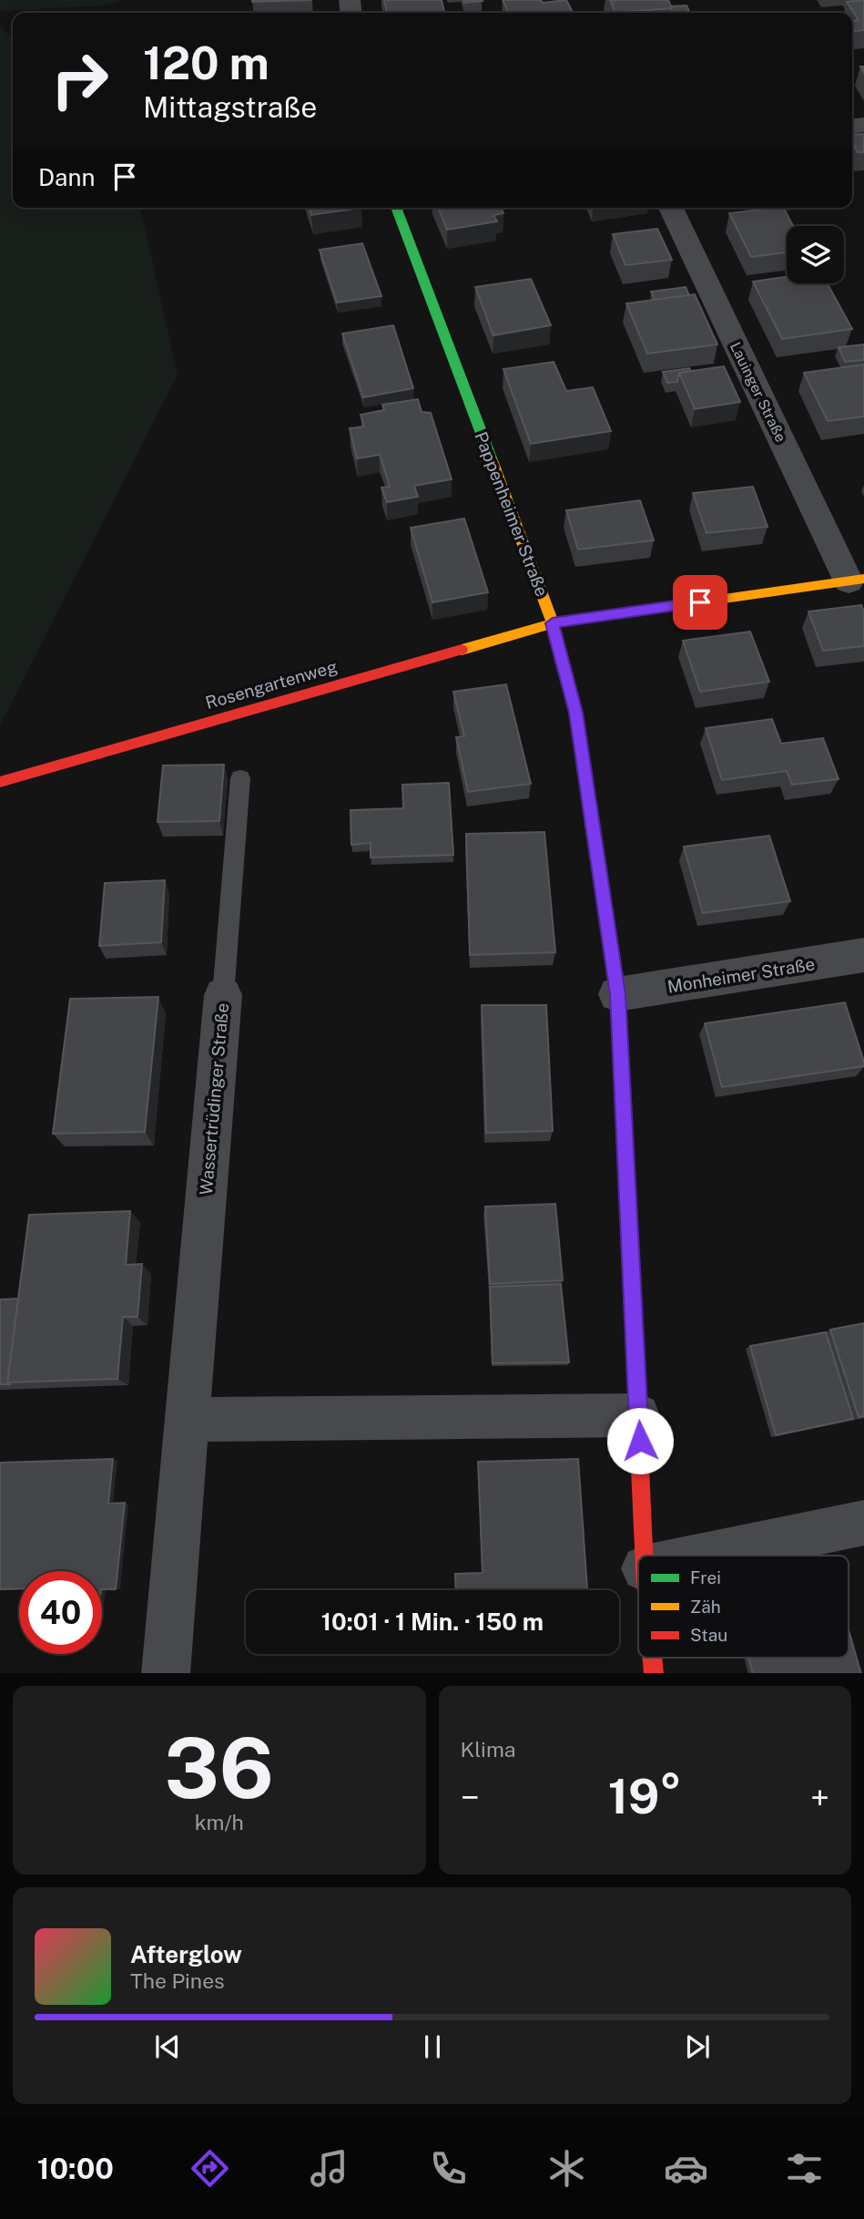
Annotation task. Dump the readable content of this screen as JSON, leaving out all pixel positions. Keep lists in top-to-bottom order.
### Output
{
  "streets": {
    "street": [
      "Lauinger Straße",
      "Pappenheimer Straße",
      "Rosengartenweg",
      "Monheimer Straße",
      "Wassertrüdinger Straße"
    ]
  },
  "crossings": [
    ["Lauinger Straße", "Rosengartenweg"],
    ["Pappenheimer Straße", "Rosengartenweg"],
    ["Pappenheimer Straße", "Monheimer Straße"]
  ],
  "legend": ["Frei", "Zäh", "Stau"],
  "page": {
    "turn": ["120 m", "Mittagstraße"],
    "then": "Dann",
    "limit": "40",
    "trip": "10:01 · 1 Min. · 150 m",
    "tile": [
      ["36", "km/h"],
      "Klima"
    ],
    "heat": ["−", "19°", "+"],
    "song": ["Afterglow", "The Pines"],
    "tabs": "10:00"
  }
}
